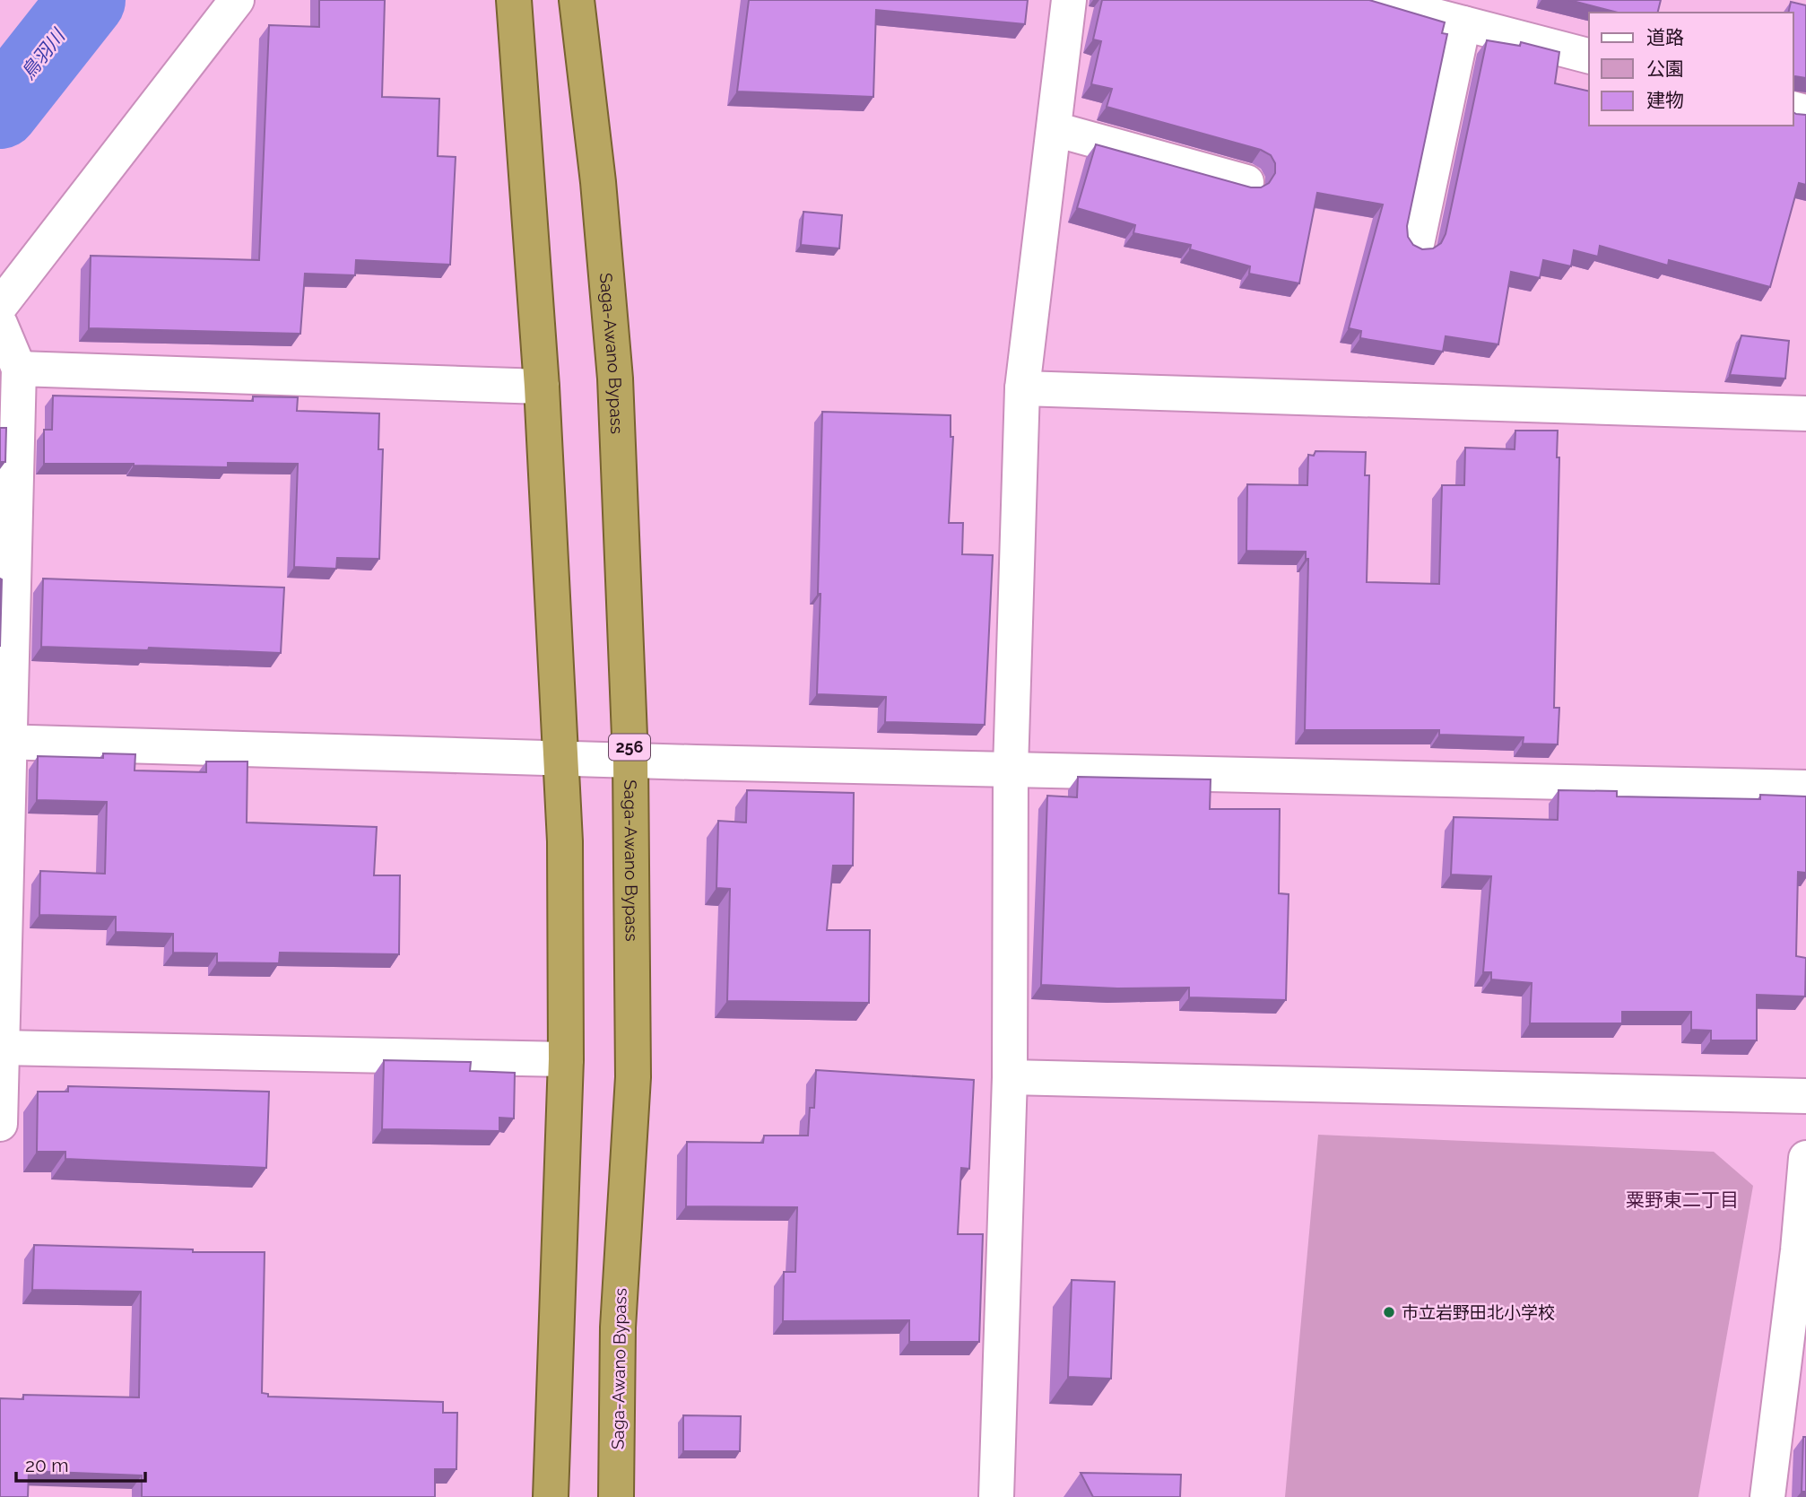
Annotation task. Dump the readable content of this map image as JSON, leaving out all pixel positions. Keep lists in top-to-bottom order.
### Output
{
  "streets": {
    "highway": ["Saga-Awano Bypass", "256"]
  },
  "districts": ["粟野東二丁目"],
  "water": ["鳥羽川"],
  "places": ["市立岩野田北小学校"],
  "legend": ["道路", "公園", "建物"],
  "scale_bar": "20 m"
}
